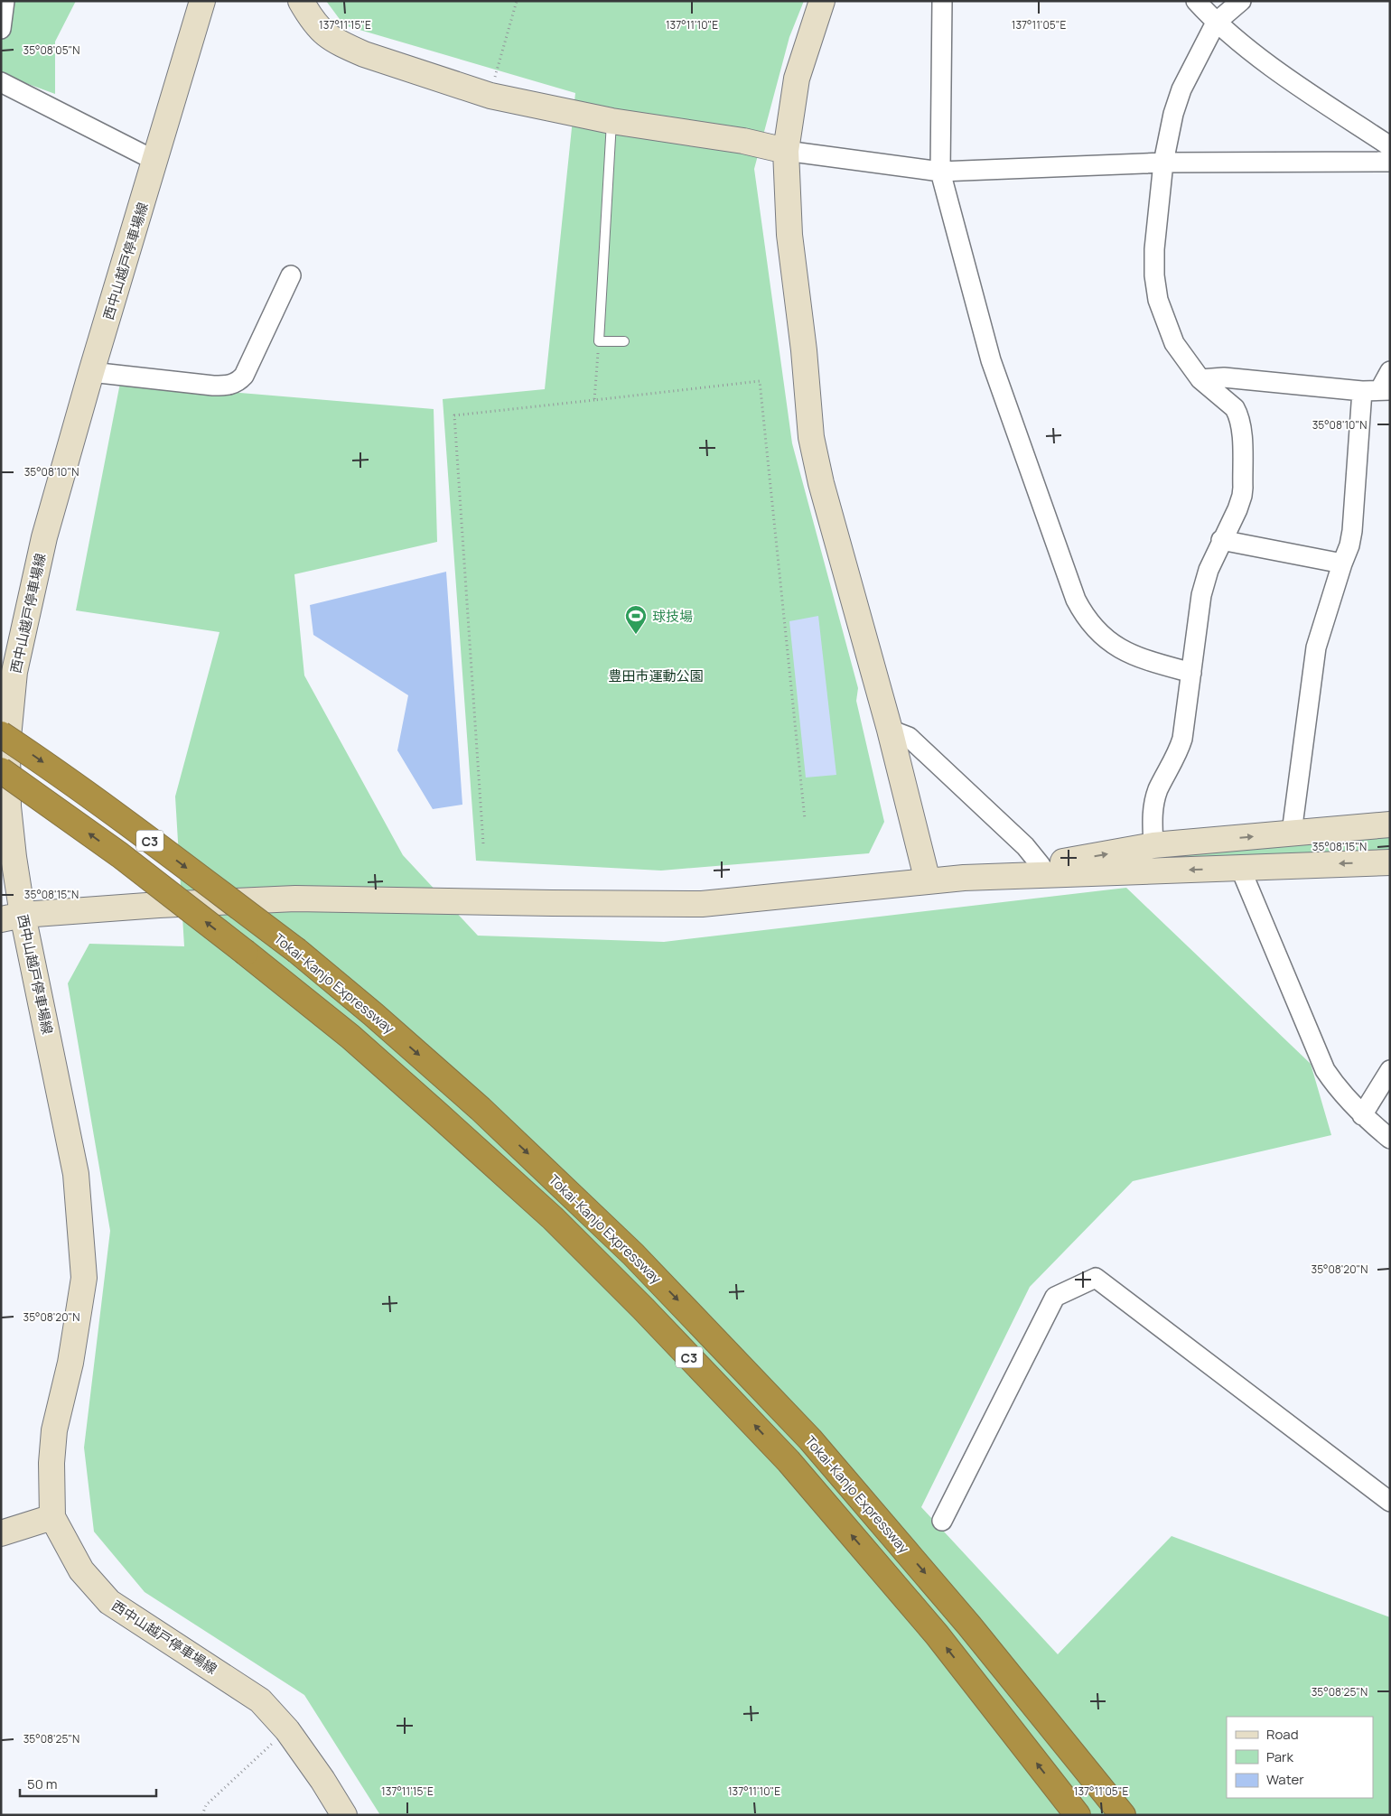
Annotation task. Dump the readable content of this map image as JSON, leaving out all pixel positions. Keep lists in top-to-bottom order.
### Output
{
  "streets": {
    "highway": ["C3", "Tokai-Kanjo Expressway"],
    "street": ["西中山越戸停車場線"]
  },
  "parks": ["豊田市運動公園"],
  "places": {
    "sports": ["球技場"]
  },
  "legend": ["Road", "Park", "Water"],
  "scale_bar": "50 m",
  "coordinates": [
    "137°11'15\"E",
    "137°11'10\"E",
    "137°11'05\"E",
    "35°08'05\"N",
    "35°08'10\"N",
    "35°08'15\"N",
    "35°08'20\"N",
    "35°08'25\"N"
  ]
}
